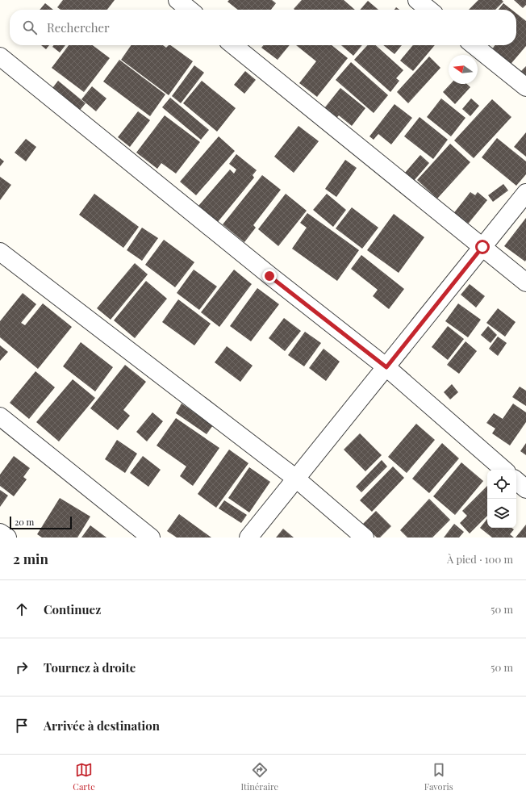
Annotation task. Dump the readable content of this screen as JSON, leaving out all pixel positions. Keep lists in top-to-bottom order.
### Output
{
  "scale_bar": "20 m",
  "north": "left",
  "page": {
    "search": "Rechercher",
    "scale": "20 m",
    "heading": ["2 min", "À pied · 100 m"],
    "list": [
      ["Continuez", "50 m"],
      ["Tournez à droite", "50 m"],
      "Arrivée à destination"
    ],
    "nav": ["Carte", "Itinéraire", "Favoris"]
  }
}
